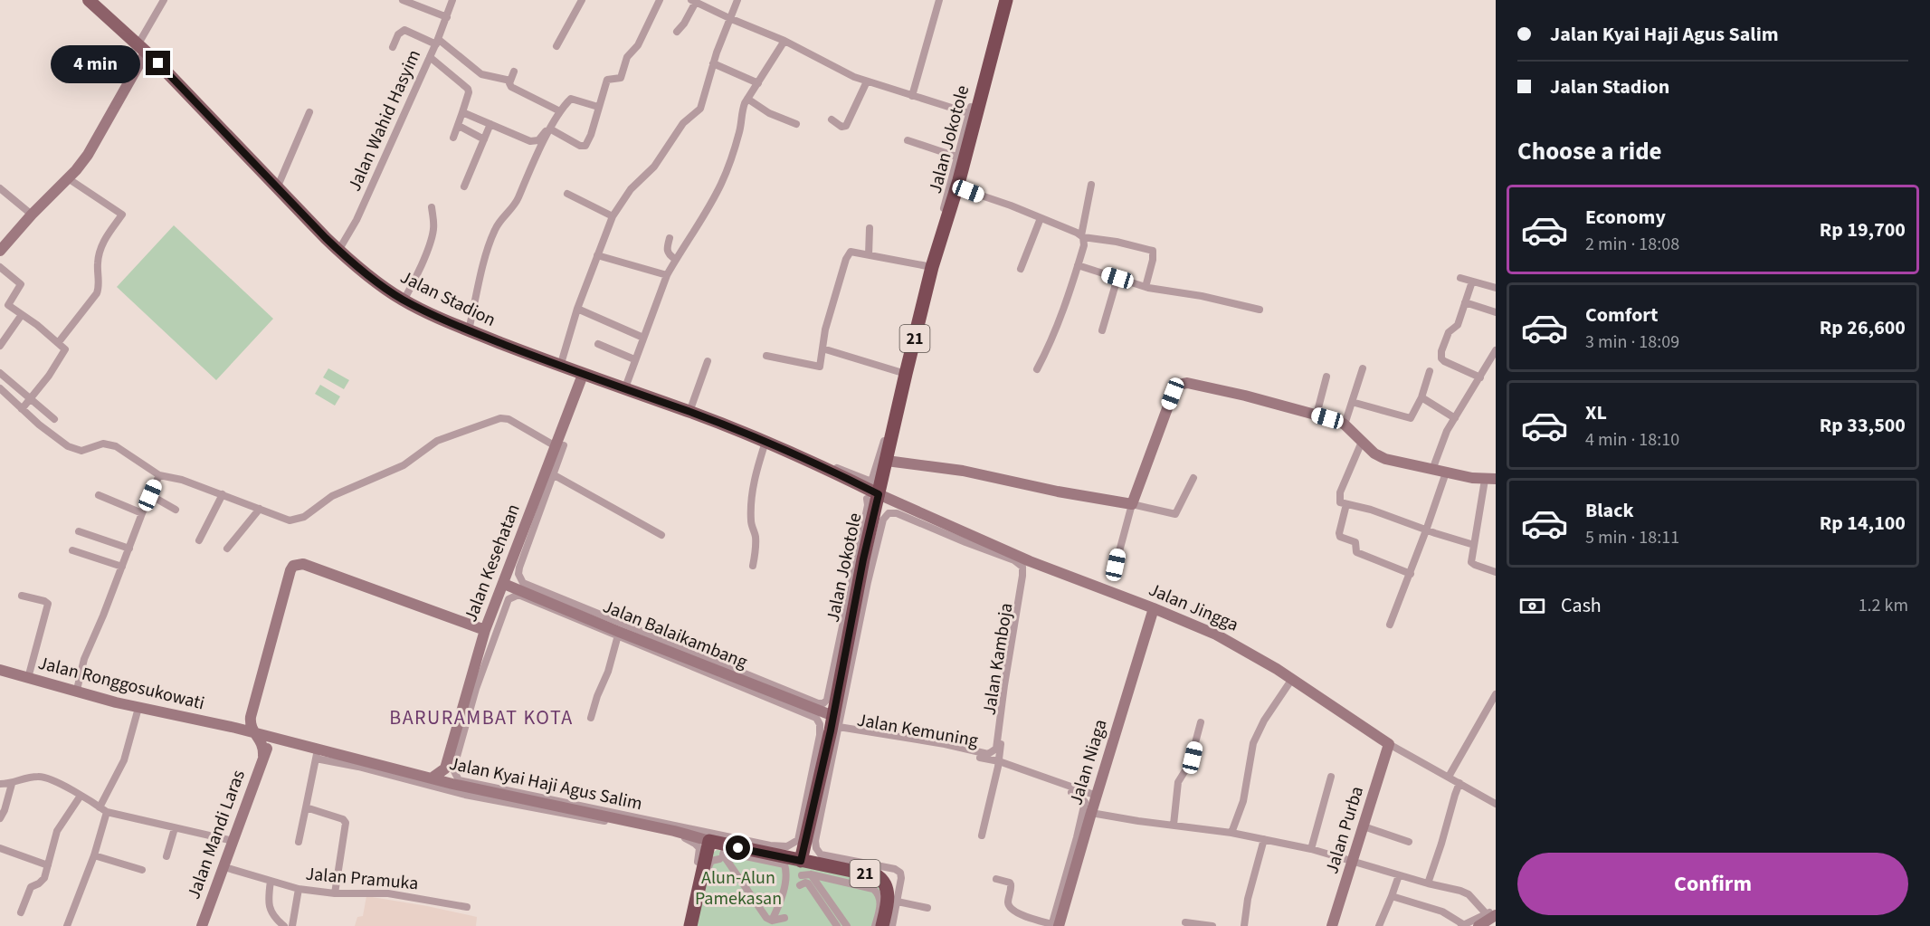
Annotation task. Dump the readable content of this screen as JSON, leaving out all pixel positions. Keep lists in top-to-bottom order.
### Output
{
  "streets": {
    "highway": ["Jalan Jokotole", "21", "Jalan Kyai Haji Agus Salim"],
    "main road": [
      "Jalan Stadion",
      "Jalan Kesehatan",
      "Jalan Jingga",
      "Jalan Balaikambang",
      "Jalan Ronggosukowati",
      "Jalan Niaga",
      "Jalan Purba",
      "Jalan Mandi Laras"
    ],
    "street": [
      "Jalan Wahid Hasyim",
      "Jalan Kamboja",
      "Jalan Kemuning",
      "Jalan Pramuka"
    ]
  },
  "crossings": [
    ["Jalan Wahid Hasyim", "Jalan Stadion"],
    ["Jalan Jokotole", "Jalan Stadion"],
    ["Jalan Jokotole", "21"],
    ["Jalan Jokotole", "Jalan Jingga"],
    ["Jalan Jokotole", "Jalan Balaikambang"],
    ["Jalan Jokotole", "Jalan Kemuning"],
    ["Jalan Jokotole", "Jalan Kyai Haji Agus Salim"],
    ["Jalan Stadion", "Jalan Kesehatan"],
    ["Jalan Stadion", "Jalan Jingga"],
    ["21", "Jalan Kyai Haji Agus Salim"],
    ["Jalan Kesehatan", "Jalan Balaikambang"],
    ["Jalan Jingga", "Jalan Kamboja"],
    ["Jalan Jingga", "Jalan Niaga"],
    ["Jalan Jingga", "Jalan Purba"],
    ["Jalan Balaikambang", "Jalan Kemuning"],
    ["Jalan Kamboja", "Jalan Kemuning"],
    ["Jalan Ronggosukowati", "Jalan Kyai Haji Agus Salim"],
    ["Jalan Mandi Laras", "Jalan Pramuka"]
  ],
  "districts": ["BARURAMBAT KOTA"],
  "parks": ["Alun-Alun Pamekasan"],
  "page": {
    "banner": ["Jalan Kyai Haji Agus Salim", "Jalan Stadion"],
    "bubble": "4 min",
    "heading": "Choose a ride",
    "list": [
      {
        "name": "Economy",
        "note": "2 min · 18:08",
        "value": "Rp 19,700"
      },
      {
        "name": "Comfort",
        "note": "3 min · 18:09",
        "value": "Rp 26,600"
      },
      {
        "name": "XL",
        "note": "4 min · 18:10",
        "value": "Rp 33,500"
      },
      {
        "name": "Black",
        "note": "5 min · 18:11",
        "value": "Rp 14,100"
      }
    ],
    "pay": ["Cash", "1.2 km"],
    "buttons": "Confirm"
  }
}
